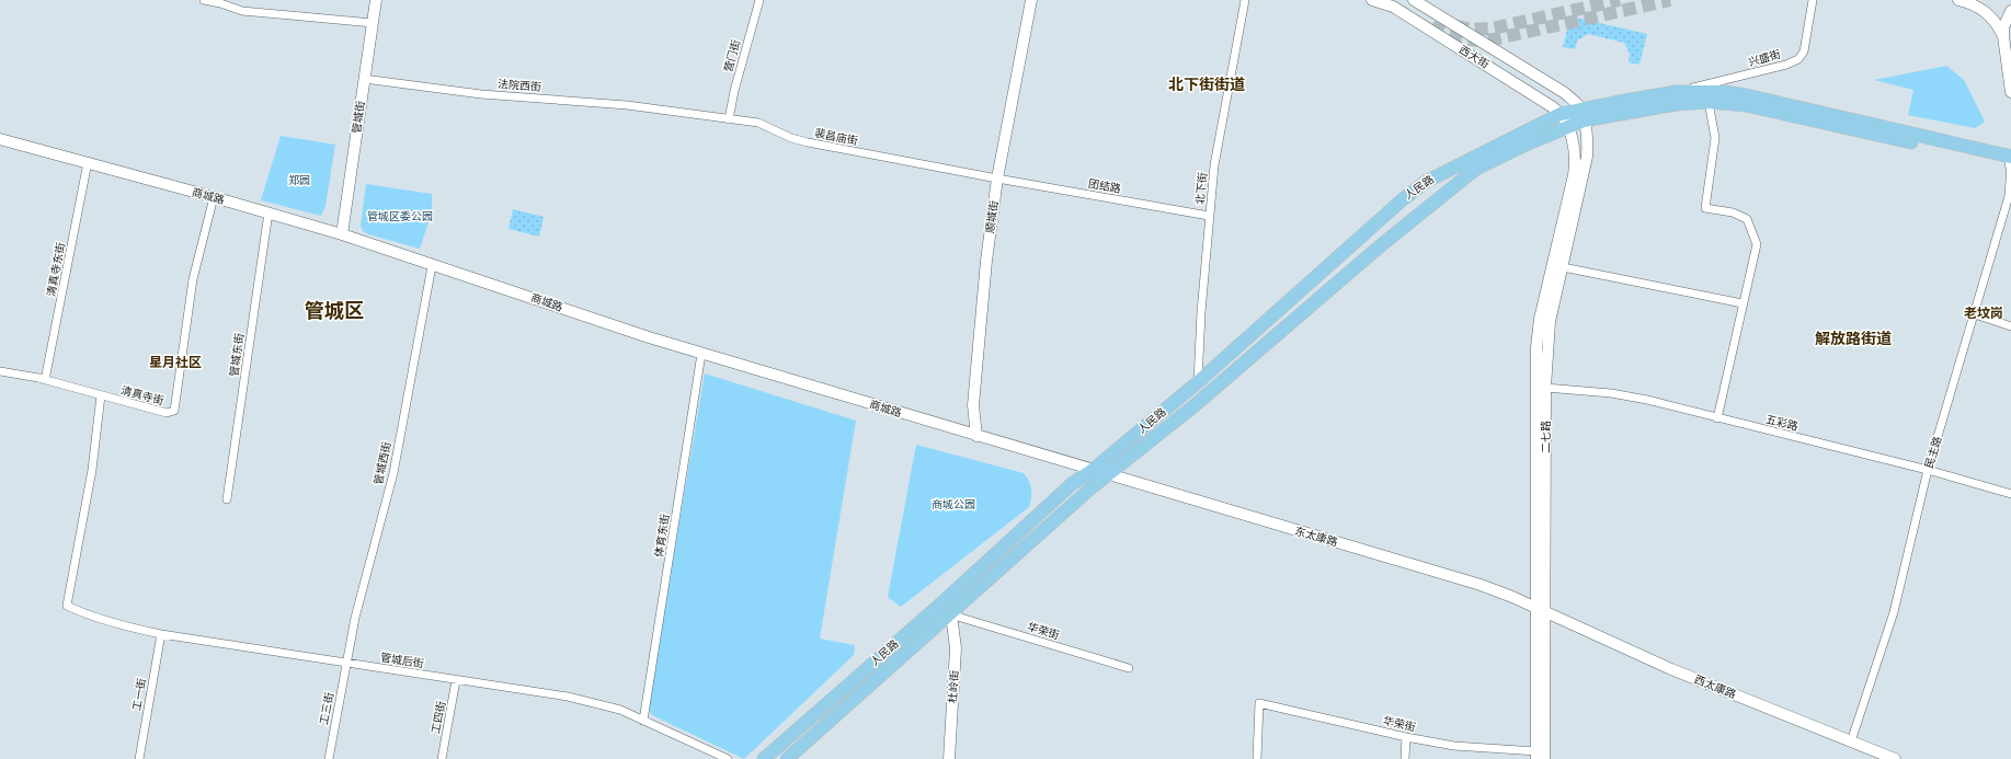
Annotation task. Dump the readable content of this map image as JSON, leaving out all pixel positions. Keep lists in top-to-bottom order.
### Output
{
  "streets": {
    "main road": ["人民路"],
    "street": [
      "营门街",
      "西大街",
      "兴盛街",
      "法院西街",
      "管城街",
      "裴昌庙街",
      "团结路",
      "北下街",
      "商城路",
      "顺城街",
      "清真寺东街",
      "管城东街",
      "清真寺街",
      "五彩路",
      "二七路",
      "民主路",
      "管城西街",
      "体育东街",
      "东太康路",
      "华荣街",
      "管城后街",
      "杜岭街",
      "西太康路",
      "工一街",
      "工三街",
      "工四街"
    ]
  },
  "crossings": [
    ["营门街", "裴昌庙街"],
    ["西大街", "人民路"],
    ["西大街", "二七路"],
    ["法院西街", "管城街"],
    ["法院西街", "裴昌庙街"],
    ["管城街", "商城路"],
    ["裴昌庙街", "团结路"],
    ["裴昌庙街", "顺城街"],
    ["团结路", "北下街"],
    ["团结路", "顺城街"],
    ["人民路", "北下街"],
    ["人民路", "商城路"],
    ["人民路", "二七路"],
    ["人民路", "东太康路"],
    ["人民路", "华荣街"],
    ["人民路", "杜岭街"],
    ["商城路", "顺城街"],
    ["商城路", "清真寺东街"],
    ["商城路", "管城东街"],
    ["商城路", "清真寺街"],
    ["商城路", "管城西街"],
    ["商城路", "体育东街"],
    ["商城路", "东太康路"],
    ["清真寺街", "管城后街"],
    ["五彩路", "二七路"],
    ["五彩路", "民主路"],
    ["二七路", "东太康路"],
    ["二七路", "华荣街"],
    ["二七路", "西太康路"],
    ["民主路", "西太康路"],
    ["管城西街", "管城后街"],
    ["管城西街", "工三街"],
    ["体育东街", "管城后街"],
    ["东太康路", "西太康路"],
    ["华荣街", "杜岭街"],
    ["管城后街", "工一街"],
    ["管城后街", "工三街"],
    ["管城后街", "工四街"]
  ],
  "districts": [
    "北下街街道",
    "管城区",
    "老坟岗",
    "解放路街道",
    "星月社区"
  ],
  "parks": ["郑园", "管城区委公园", "商城公园"]
}
